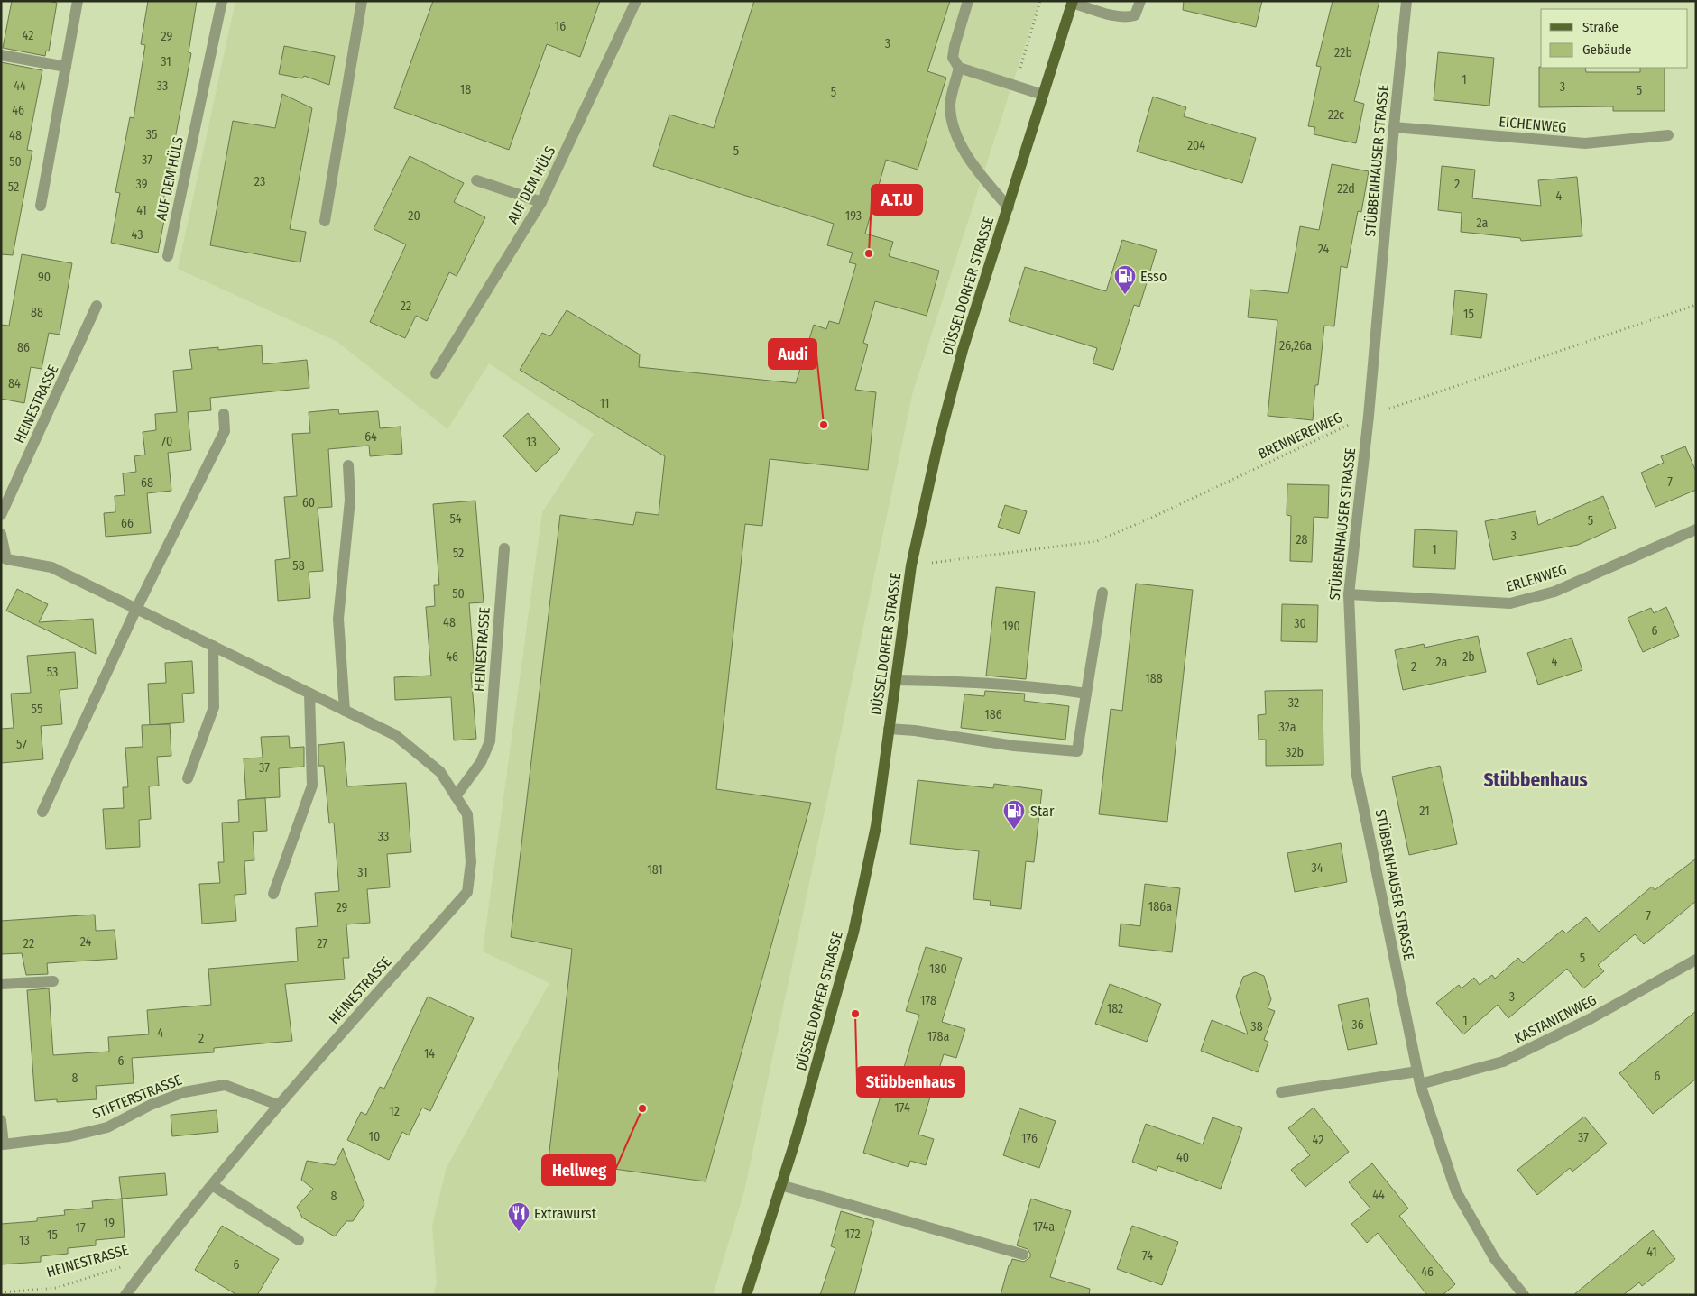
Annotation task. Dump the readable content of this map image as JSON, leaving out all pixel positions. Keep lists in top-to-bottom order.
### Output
{
  "streets": {
    "main road": ["DÜSSELDORFER STRASSE"],
    "street": [
      "EICHENWEG",
      "STÜBBENHAUSER STRASSE",
      "AUF DEM HÜLS",
      "HEINESTRASSE",
      "ERLENWEG",
      "KASTANIENWEG",
      "STIFTERSTRASSE"
    ],
    "path": ["BRENNEREIWEG"]
  },
  "crossings": [
    ["EICHENWEG", "STÜBBENHAUSER STRASSE"],
    ["STÜBBENHAUSER STRASSE", "BRENNEREIWEG"],
    ["STÜBBENHAUSER STRASSE", "ERLENWEG"],
    ["STÜBBENHAUSER STRASSE", "KASTANIENWEG"],
    ["DÜSSELDORFER STRASSE", "BRENNEREIWEG"],
    ["HEINESTRASSE", "STIFTERSTRASSE"]
  ],
  "districts": ["Stübbenhaus"],
  "places": {
    "other": [
      "A.T.U",
      "Audi",
      "Stübbenhaus",
      "Hellweg"
    ],
    "fuel station": ["Esso", "Star"],
    "restaurant": ["Extrawurst"]
  },
  "house_numbers": [
    "16",
    "42",
    "29",
    "3",
    "22b",
    "31",
    "1",
    "44",
    "33",
    "3",
    "18",
    "5",
    "5",
    "46",
    "22c",
    "35",
    "48",
    "204",
    "5",
    "37",
    "50",
    "23",
    "39",
    "2",
    "52",
    "22d",
    "4",
    "41",
    "20",
    "193",
    "2a",
    "43",
    "24",
    "90",
    "22",
    "88",
    "15",
    "26,26a",
    "86",
    "84",
    "11",
    "64",
    "70",
    "13",
    "7",
    "68",
    "60",
    "54",
    "5",
    "66",
    "3",
    "28",
    "1",
    "52",
    "58",
    "50",
    "48",
    "30",
    "190",
    "6",
    "46",
    "2b",
    "4",
    "2a",
    "2",
    "53",
    "188",
    "32",
    "55",
    "186",
    "32a",
    "57",
    "32b",
    "37",
    "21",
    "33",
    "34",
    "181",
    "31",
    "186a",
    "29",
    "7",
    "24",
    "22",
    "27",
    "5",
    "180",
    "3",
    "178",
    "182",
    "1",
    "36",
    "38",
    "4",
    "178a",
    "2",
    "14",
    "6",
    "6",
    "8",
    "174",
    "12",
    "10",
    "37",
    "176",
    "42",
    "40",
    "44",
    "8",
    "19",
    "174a",
    "17",
    "172",
    "15",
    "13",
    "41",
    "74",
    "6",
    "46"
  ],
  "legend": ["Straße", "Gebäude"]
}
